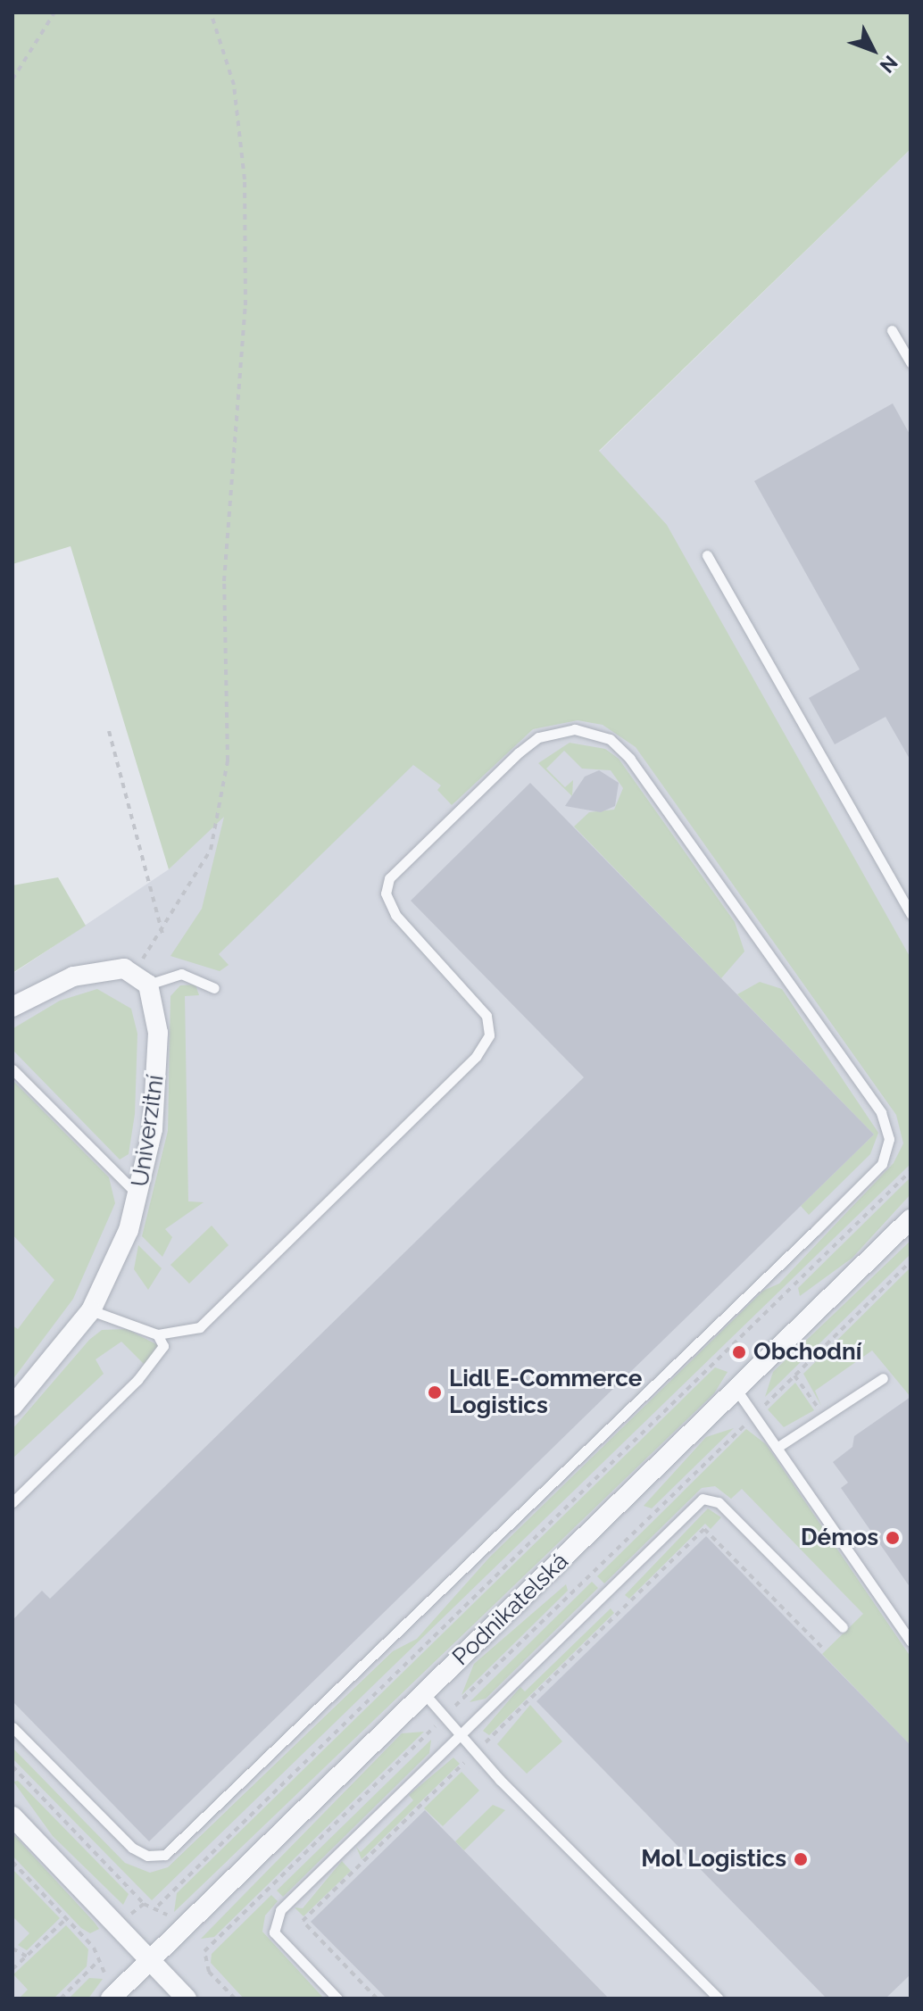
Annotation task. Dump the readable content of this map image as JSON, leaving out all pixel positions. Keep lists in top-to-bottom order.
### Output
{
  "streets": {
    "street": ["Univerzitní", "Podnikatelská"]
  },
  "places": [
    "Obchodní",
    "Lidl E-Commerce Logistics",
    "Démos",
    "Mol Logistics"
  ],
  "north": "bottom right"
}
